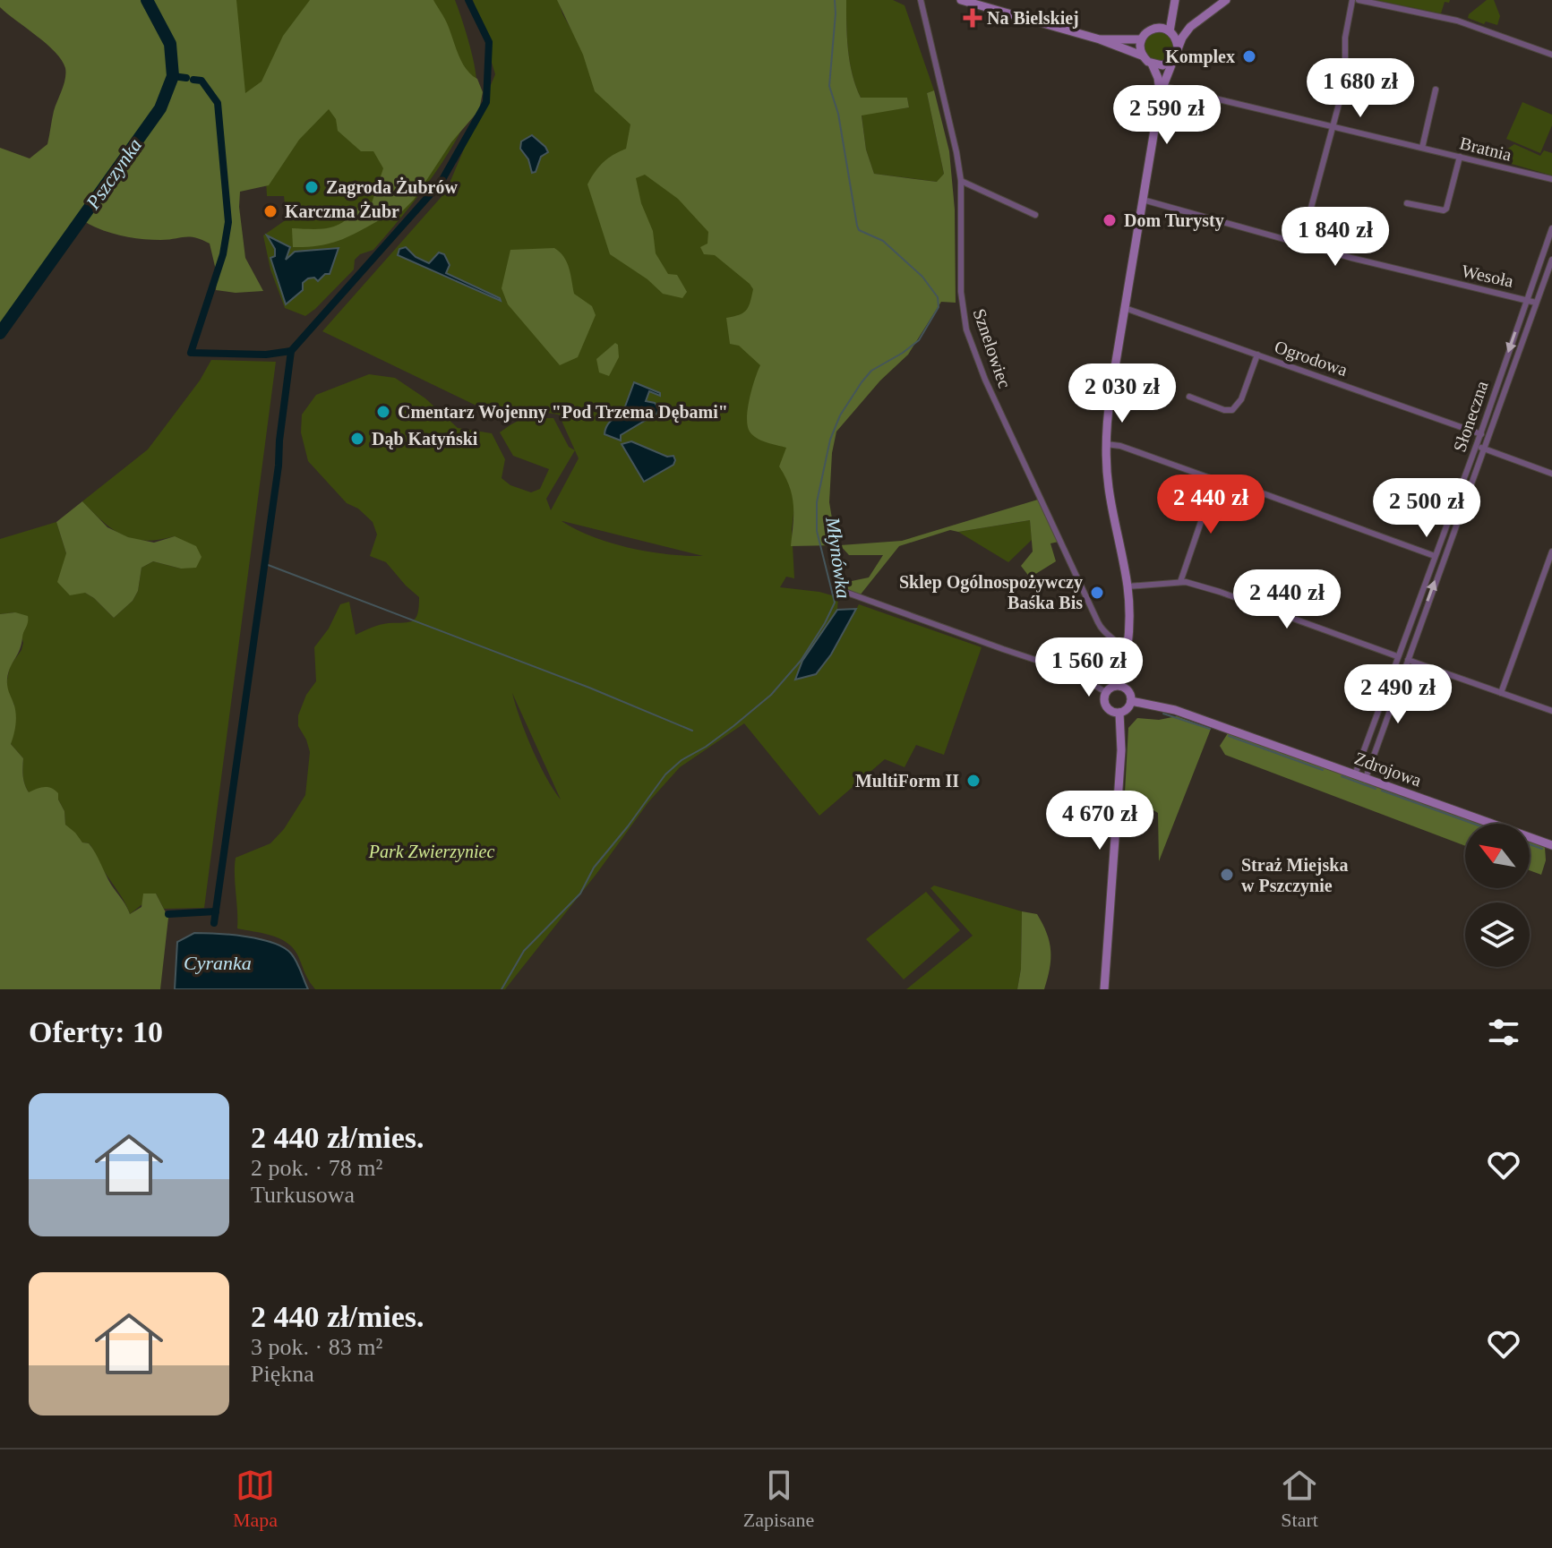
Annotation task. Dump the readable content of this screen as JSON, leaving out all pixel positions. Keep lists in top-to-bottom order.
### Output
{
  "streets": {
    "main road": ["Zdrojowa"],
    "street": [
      "Bratnia",
      "Wesoła",
      "Sznelowiec",
      "Ogrodowa",
      "Słoneczna"
    ]
  },
  "crossings": [
    ["Wesoła", "Słoneczna"],
    ["Ogrodowa", "Słoneczna"],
    ["Słoneczna", "Zdrojowa"]
  ],
  "water": ["Pszczynka", "Młynówka", "Cyranka"],
  "parks": ["Park Zwierzyniec"],
  "places": {
    "health": ["Na Bielskiej"],
    "other": [
      "Komplex",
      "Zagroda Żubrów",
      "Karczma Żubr",
      "Dom Turysty",
      "Cmentarz Wojenny \"Pod Trzema Dębami\"",
      "Dąb Katyński",
      "Sklep Ogólnospożywczy Baśka Bis",
      "MultiForm II",
      "Straż Miejska w Pszczynie"
    ]
  },
  "north": "top left",
  "page": {
    "price": [
      "1 680 zł",
      "2 590 zł",
      "1 840 zł",
      "2 030 zł",
      "2 440 zł",
      "2 500 zł",
      "2 440 zł",
      "1 560 zł",
      "2 490 zł",
      "4 670 zł"
    ],
    "heading": "Oferty: 10",
    "list": [
      {
        "name": "2 440 zł/mies.",
        "note": "2 pok. · 78 m² · Turkusowa"
      },
      {
        "name": "2 440 zł/mies.",
        "note": "3 pok. · 83 m² · Piękna"
      }
    ],
    "tabs": ["Mapa", "Zapisane", "Start"]
  }
}
